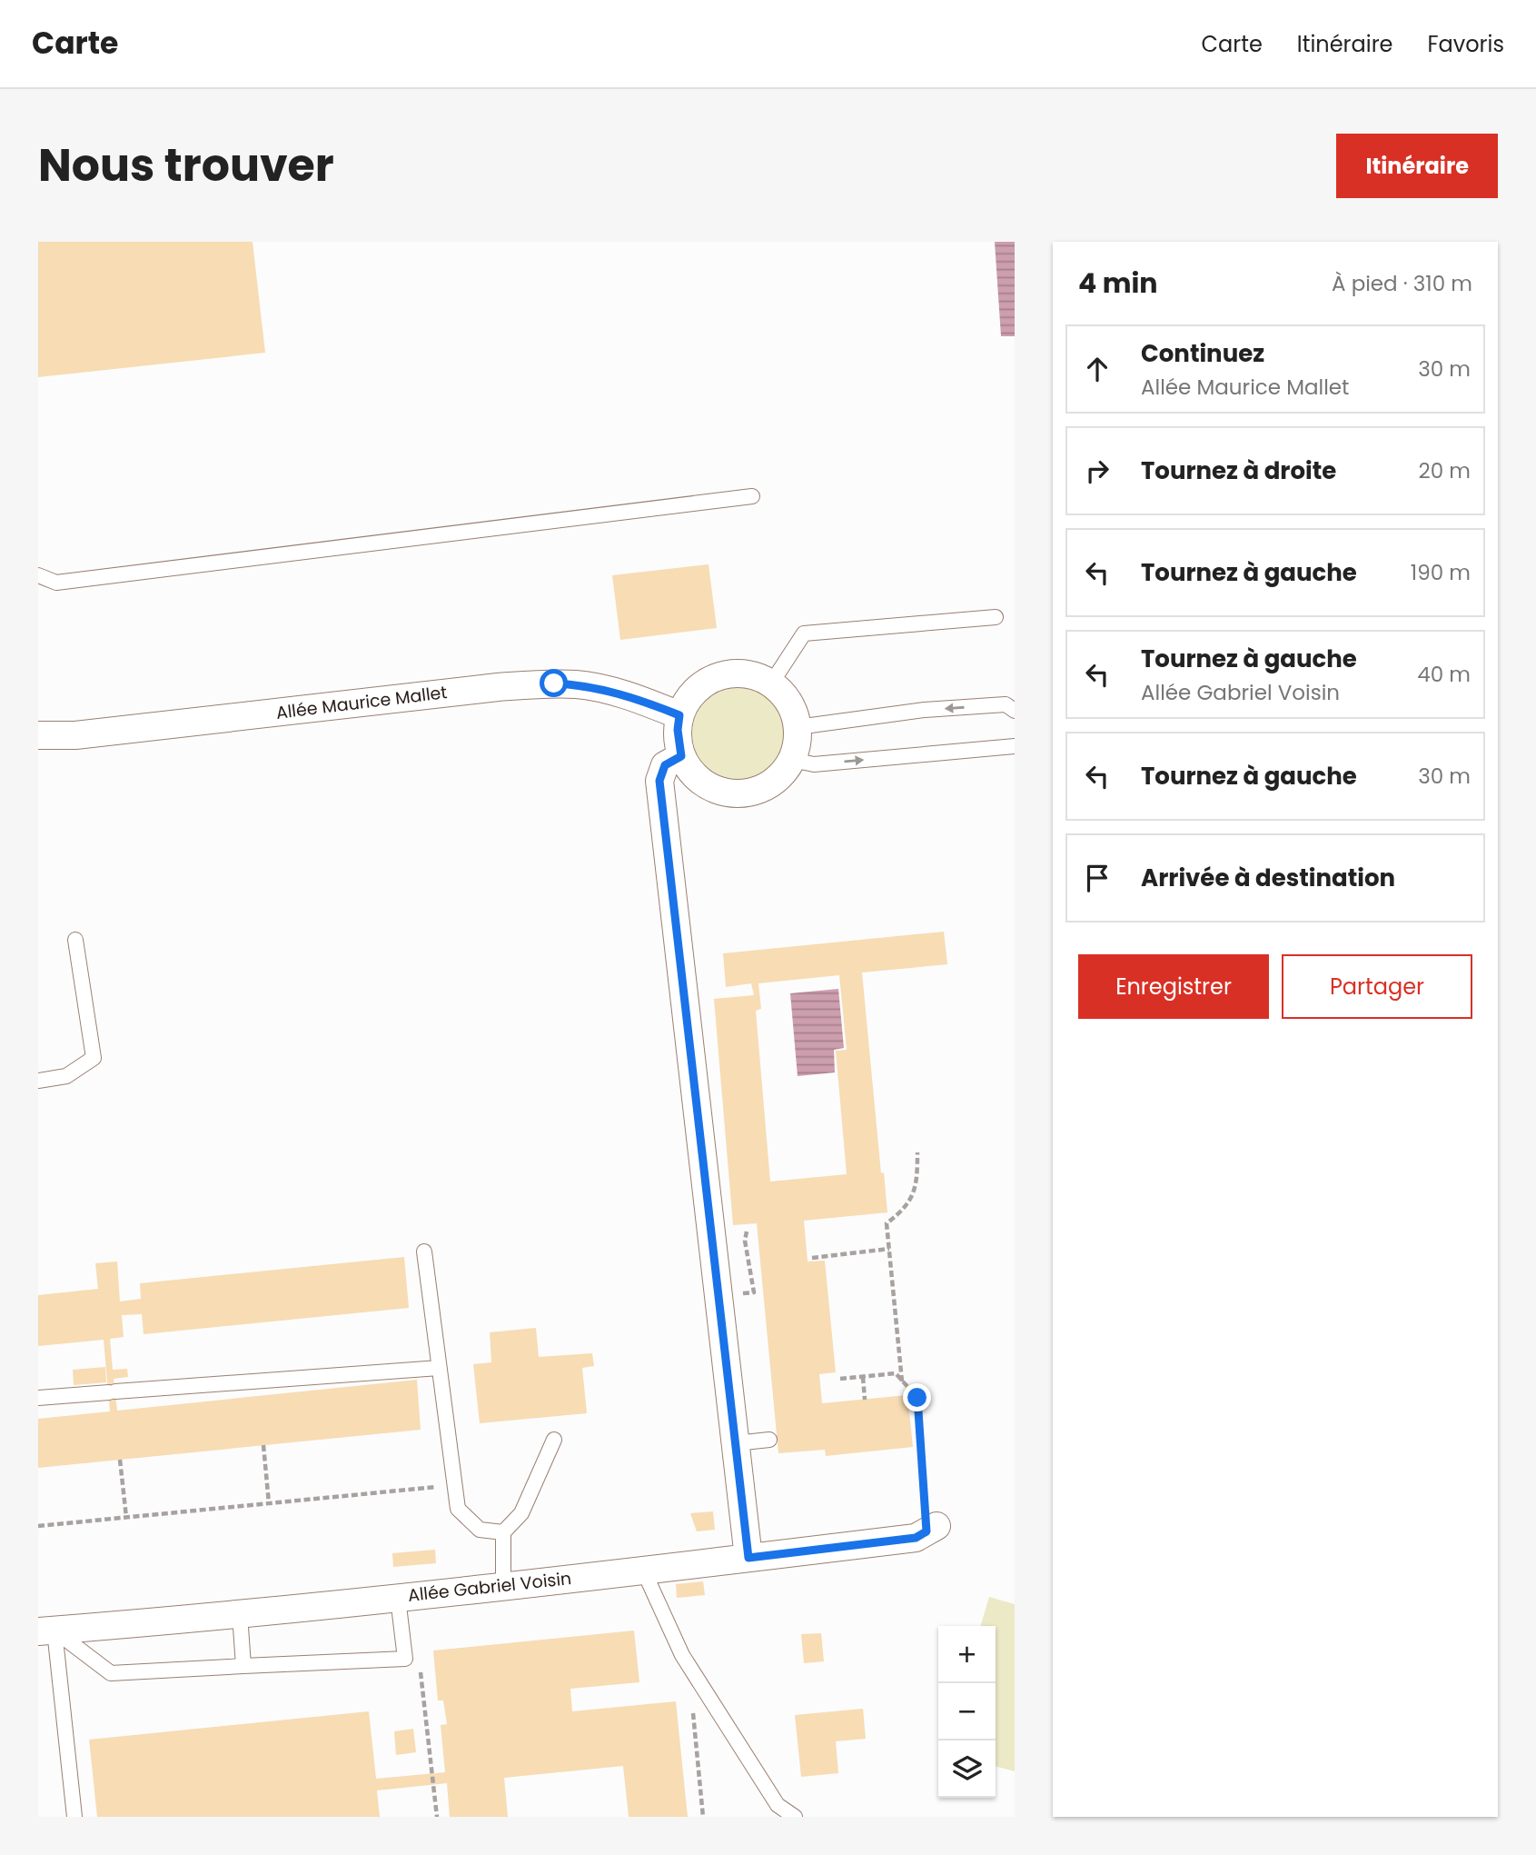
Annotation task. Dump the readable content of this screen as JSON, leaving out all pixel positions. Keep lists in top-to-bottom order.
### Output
{
  "streets": {
    "street": ["Allée Maurice Mallet", "Allée Gabriel Voisin"]
  },
  "page": {
    "header": "Carte",
    "nav": ["Carte", "Itinéraire", "Favoris"],
    "title": "Nous trouver",
    "buttons": [
      "Itinéraire",
      ["Enregistrer", "Partager"]
    ],
    "heading": ["4 min", "À pied · 310 m"],
    "list": [
      ["Continuez", "Allée Maurice Mallet", "30 m"],
      ["Tournez à droite", "20 m"],
      ["Tournez à gauche", "190 m"],
      ["Tournez à gauche", "Allée Gabriel Voisin", "40 m"],
      ["Tournez à gauche", "30 m"],
      "Arrivée à destination"
    ],
    "map_buttons": ["+", "−"]
  }
}
